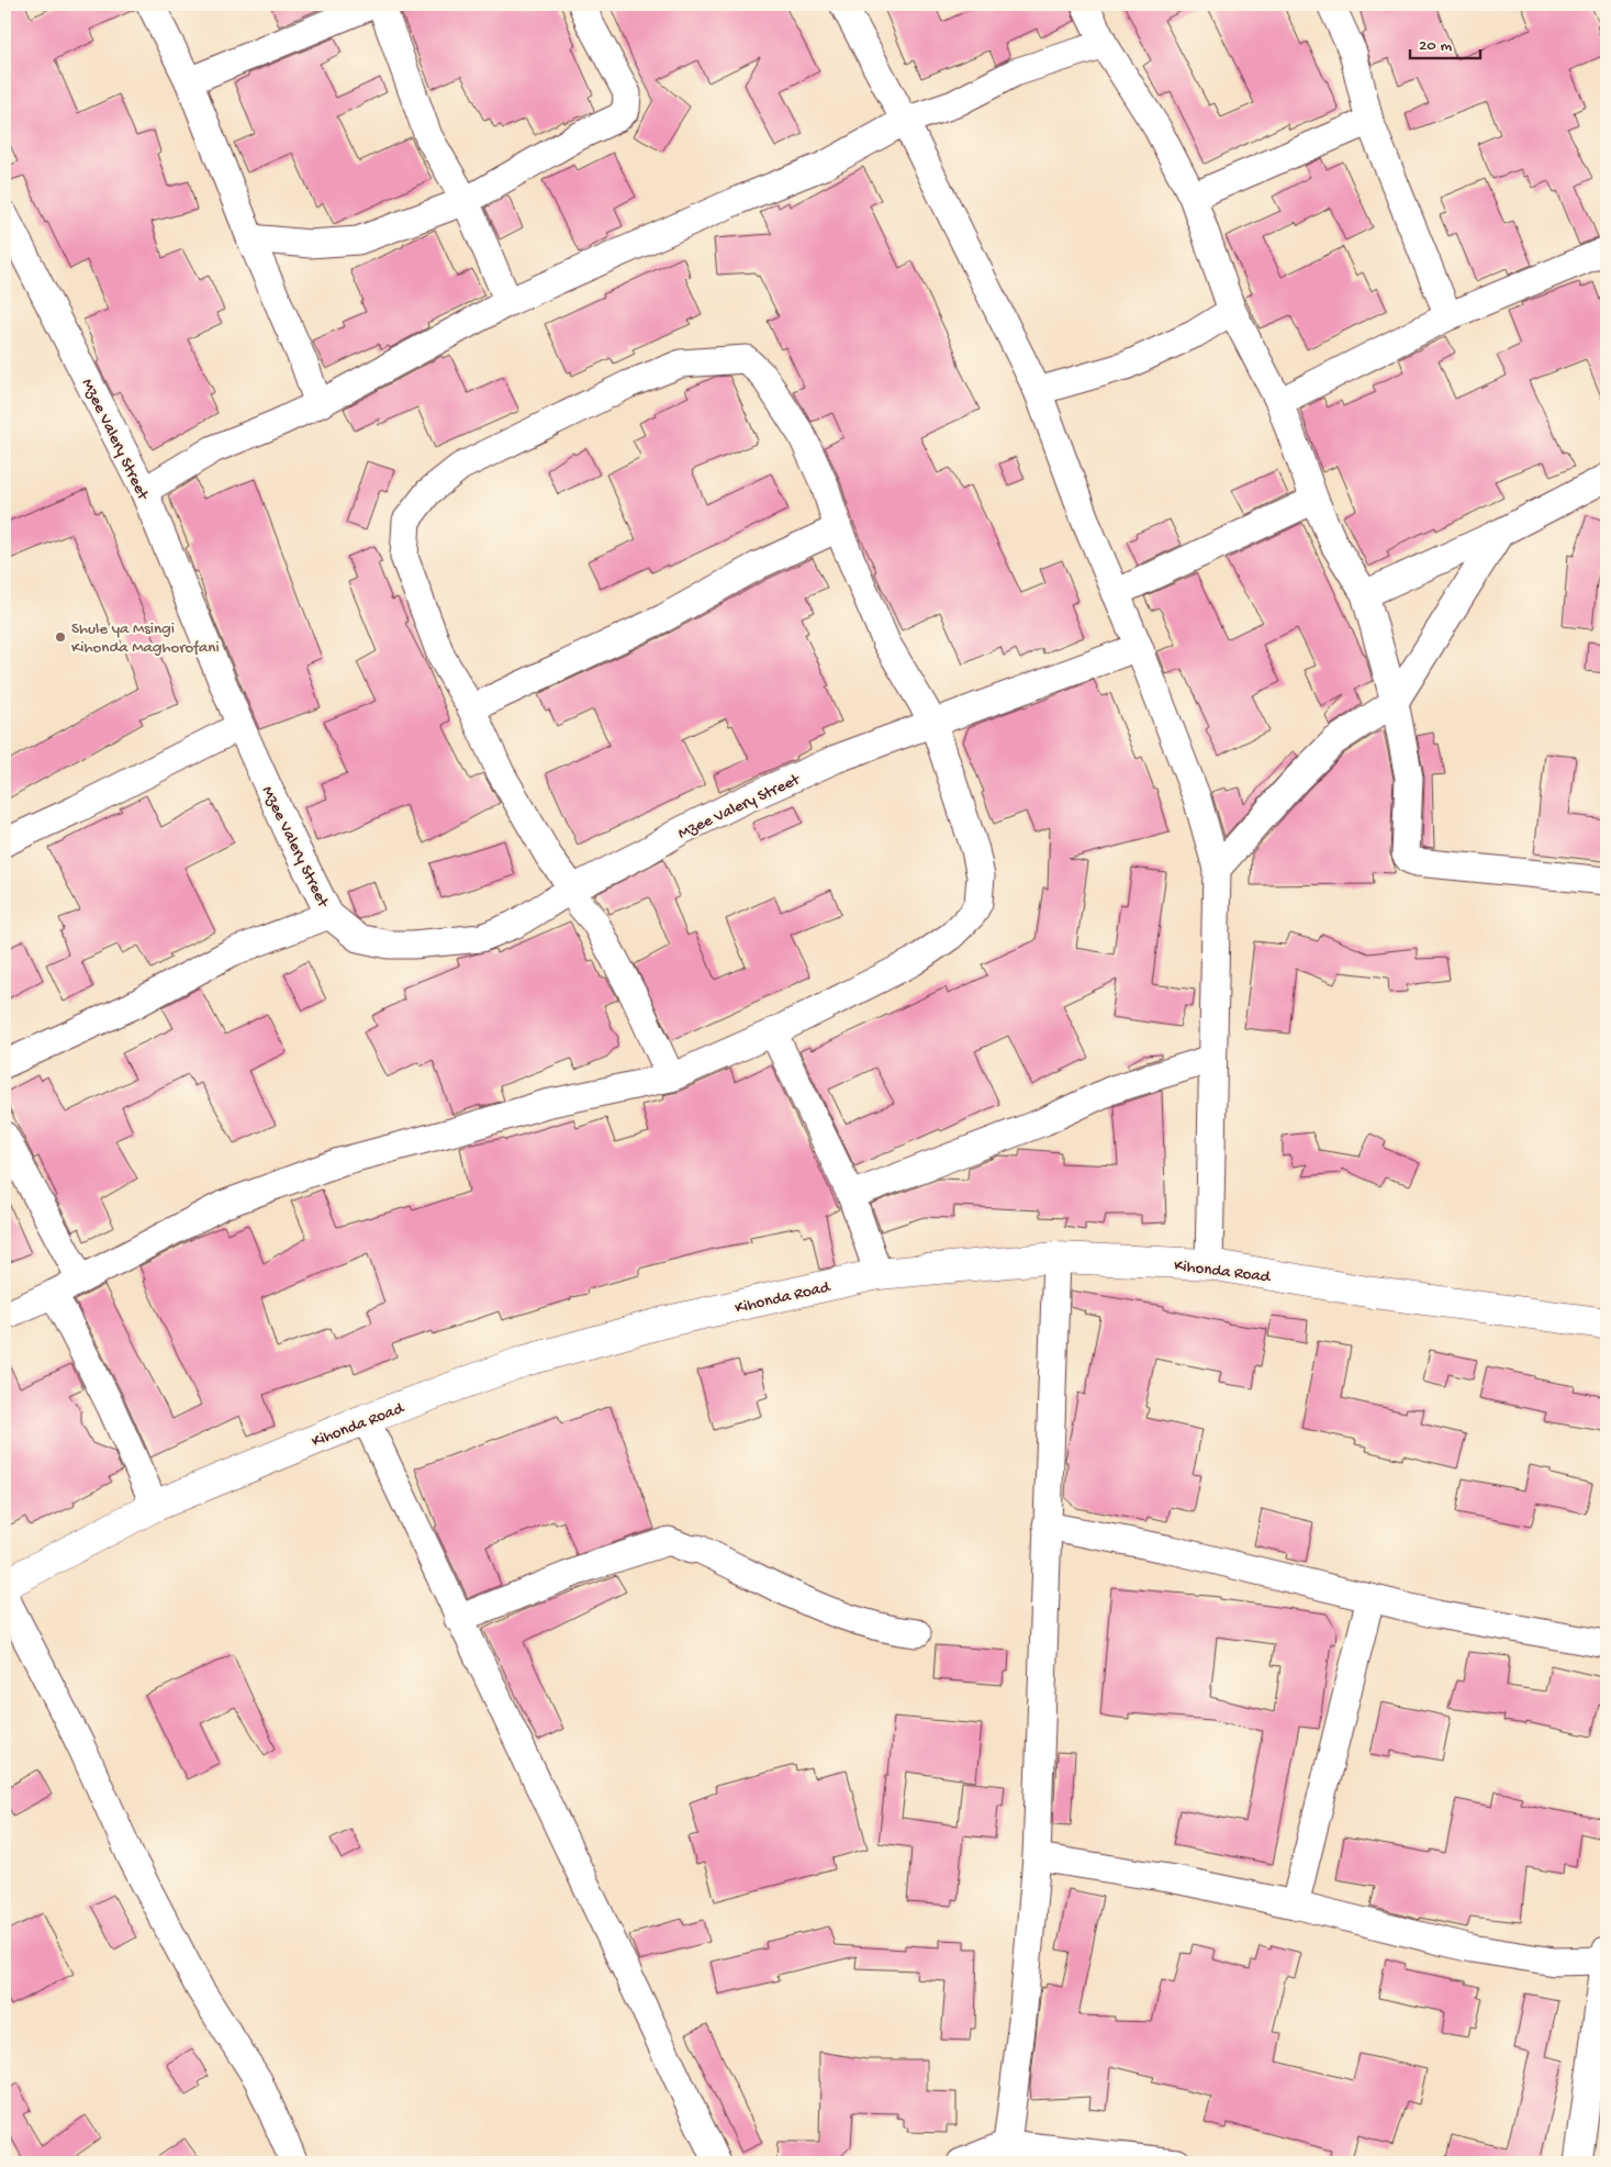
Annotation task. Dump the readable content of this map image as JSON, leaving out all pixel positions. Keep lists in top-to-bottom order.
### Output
{
  "streets": {
    "street": ["Mzee Valery Street", "Kihonda Road"]
  },
  "places": ["Shule ya Msingi Kihonda Maghorofani"],
  "scale_bar": "20 m"
}
